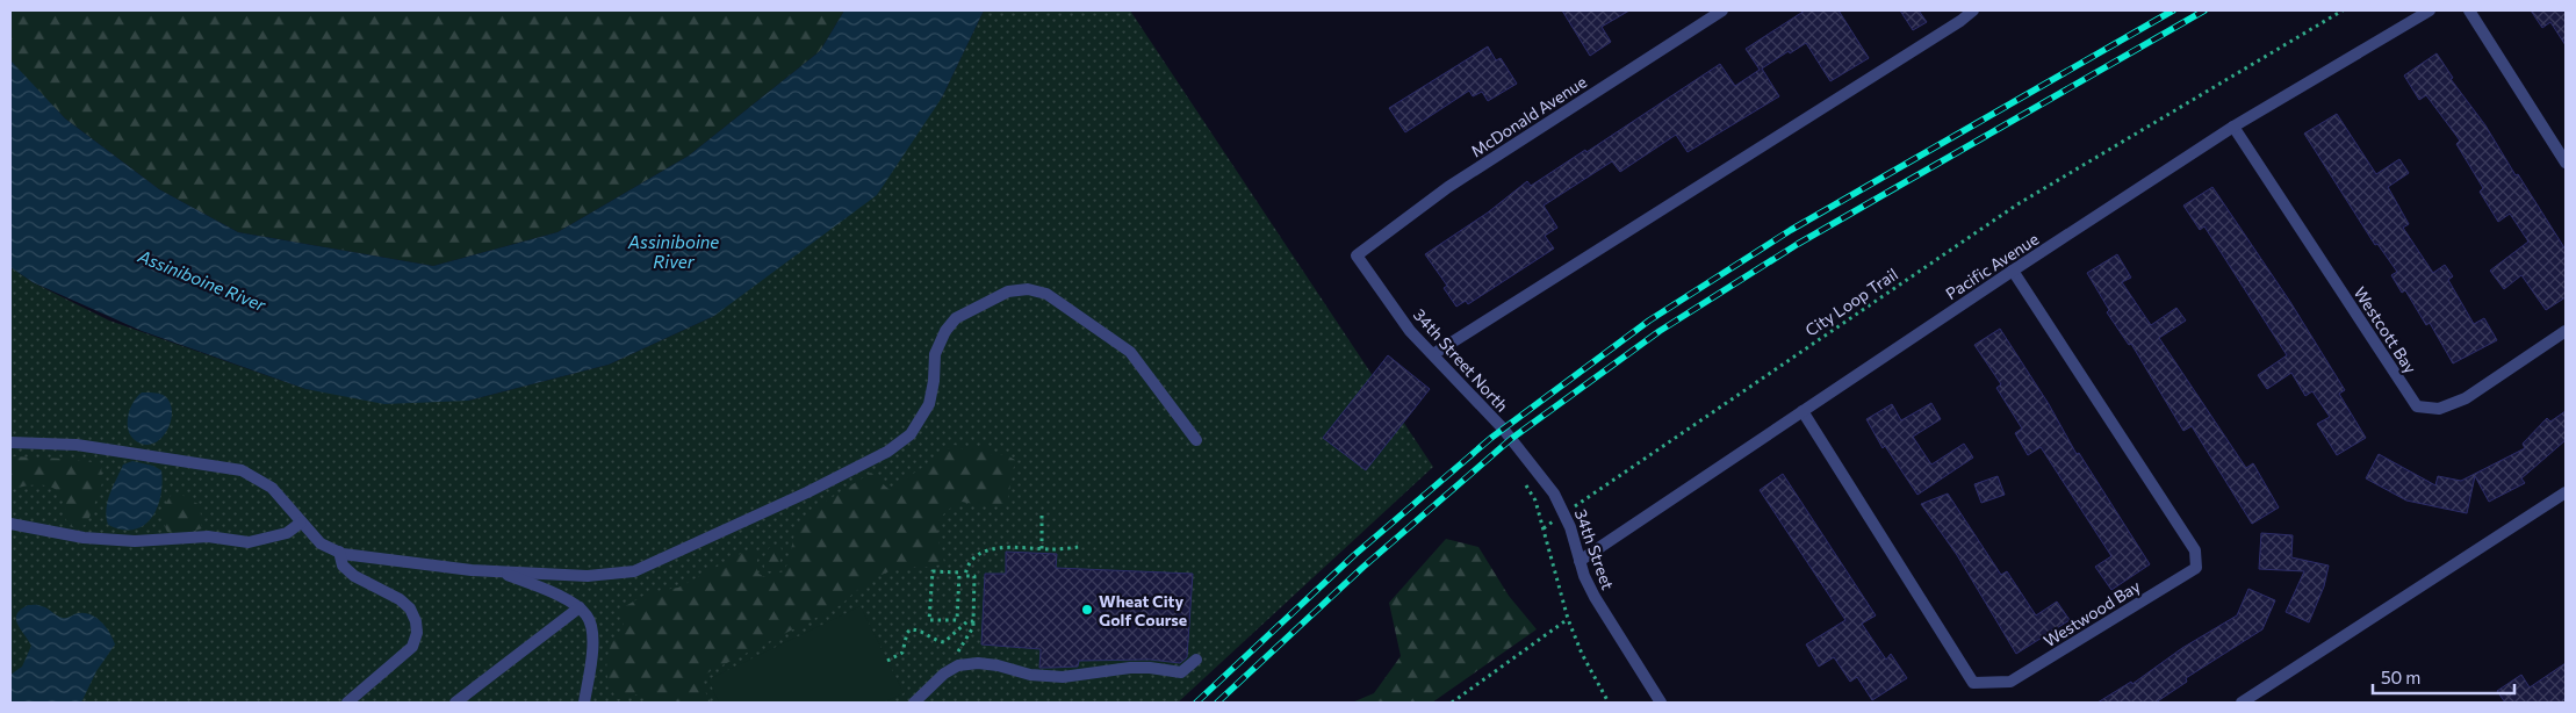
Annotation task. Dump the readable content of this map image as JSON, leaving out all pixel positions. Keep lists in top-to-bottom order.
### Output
{
  "streets": {
    "street": [
      "McDonald Avenue",
      "Pacific Avenue",
      "Westcott Bay",
      "34th Street North",
      "34th Street",
      "Westwood Bay"
    ],
    "path": ["City Loop Trail"]
  },
  "crossings": [
    ["McDonald Avenue", "34th Street North"],
    ["Pacific Avenue", "Westcott Bay"],
    ["Pacific Avenue", "34th Street"],
    ["Pacific Avenue", "Westwood Bay"],
    ["City Loop Trail", "34th Street"],
    ["34th Street North", "34th Street"]
  ],
  "water": ["Assiniboine River"],
  "places": ["Wheat City Golf Course"],
  "scale_bar": "50 m"
}
